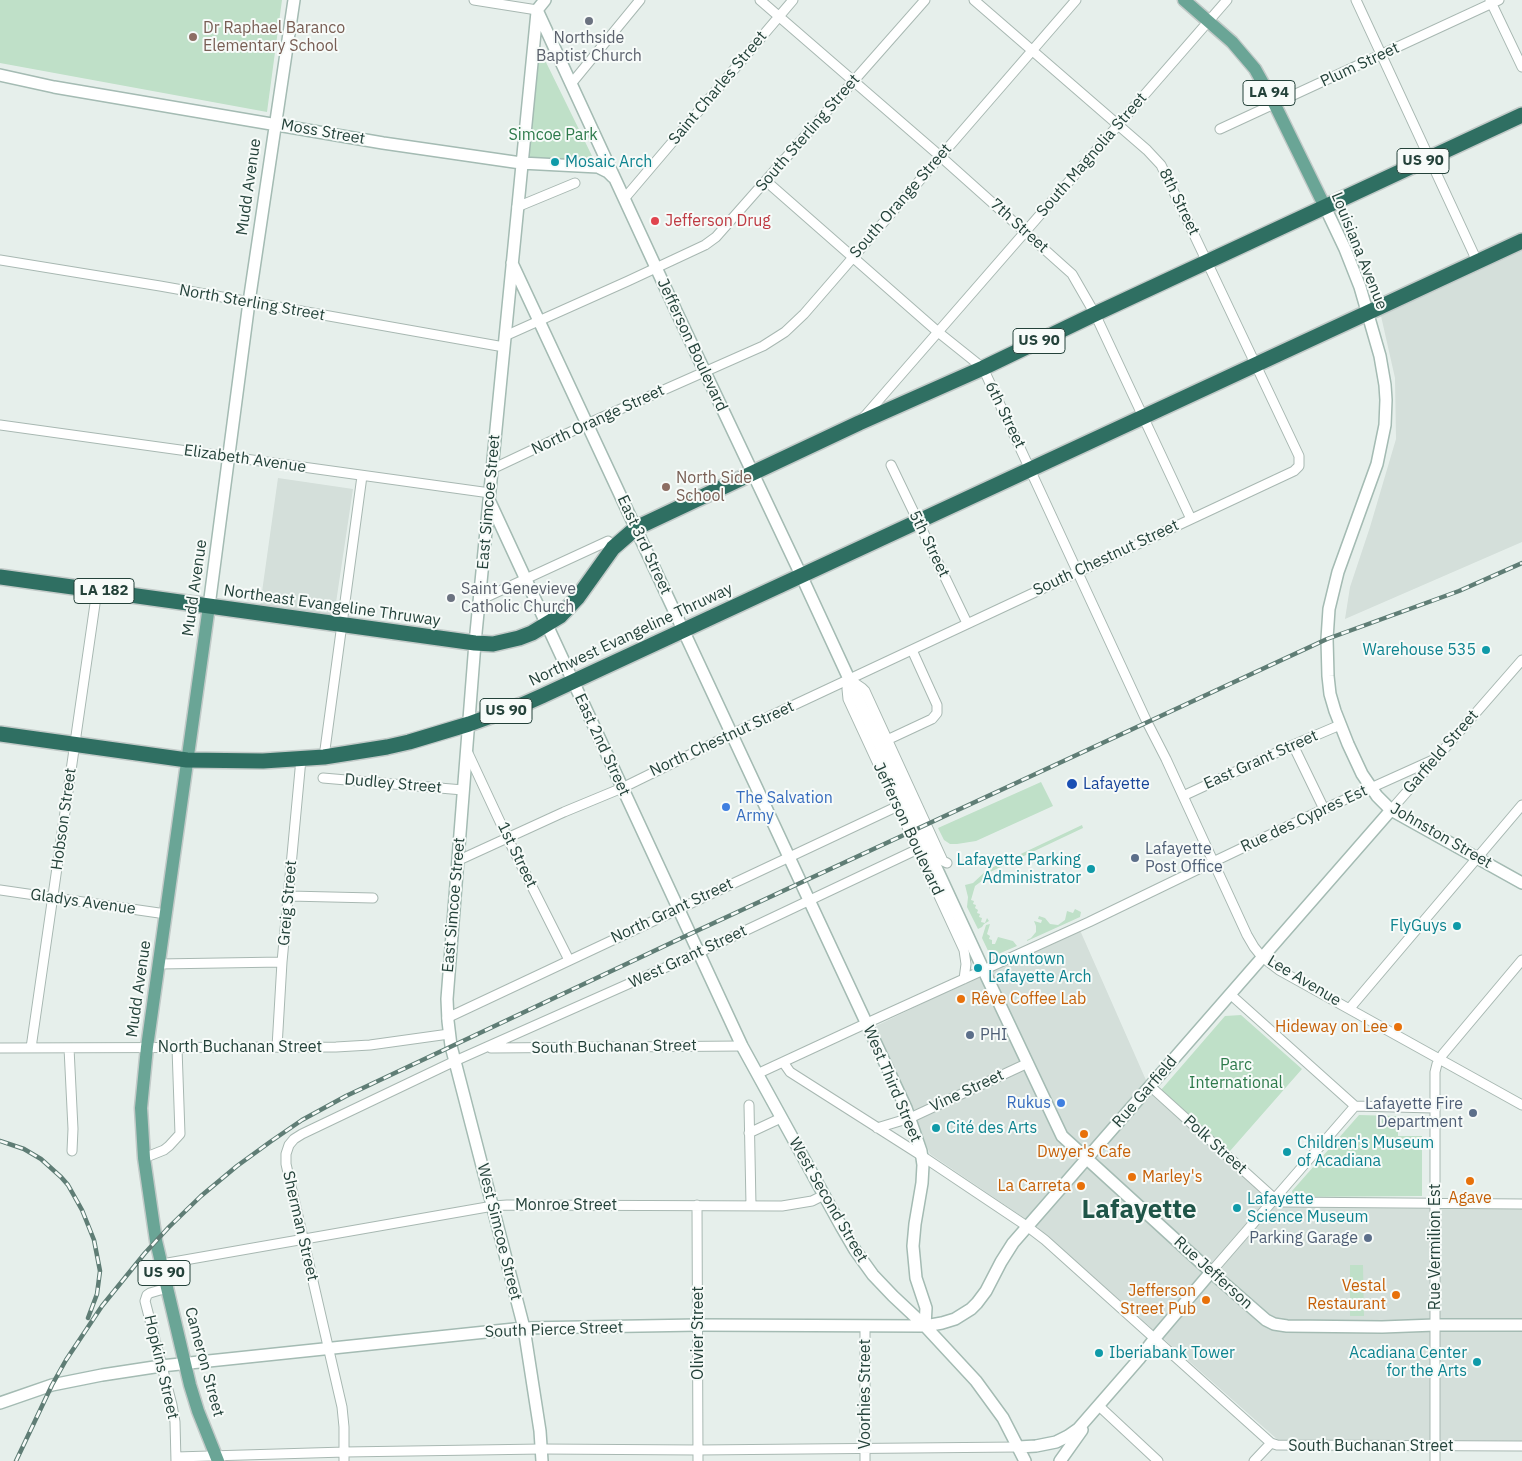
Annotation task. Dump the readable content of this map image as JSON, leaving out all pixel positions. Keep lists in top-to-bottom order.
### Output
{
  "streets": {
    "highway": [
      "US 90",
      "LA 182",
      "Northeast Evangeline Thruway",
      "Northwest Evangeline Thruway"
    ],
    "main road": [
      "LA 94",
      "Mudd Avenue",
      "Louisiana Avenue",
      "Cameron Street"
    ],
    "street": [
      "Plum Street",
      "Saint Charles Street",
      "Moss Street",
      "South Sterling Street",
      "South Magnolia Street",
      "South Orange Street",
      "8th Street",
      "7th Street",
      "North Sterling Street",
      "Jefferson Boulevard",
      "6th Street",
      "North Orange Street",
      "Elizabeth Avenue",
      "East Simcoe Street",
      "5th Street",
      "East 3rd Street",
      "South Chestnut Street",
      "North Chestnut Street",
      "East 2nd Street",
      "Garfield Street",
      "East Grant Street",
      "Dudley Street",
      "Hobson Street",
      "Rue des Cypres Est",
      "Johnston Street",
      "1st Street",
      "Gladys Avenue",
      "Greig Street",
      "North Grant Street",
      "West Grant Street",
      "Lee Avenue",
      "North Buchanan Street",
      "South Buchanan Street",
      "West Third Street",
      "Vine Street",
      "Rue Garfield",
      "Polk Street",
      "West Second Street",
      "Monroe Street",
      "Sherman Street",
      "West Simcoe Street",
      "Rue Vermilion Est",
      "Rue Jefferson",
      "South Pierce Street",
      "Olivier Street",
      "Hopkins Street",
      "Voorhies Street"
    ]
  },
  "crossings": [
    ["Plum Street", "Louisiana Avenue"],
    ["Saint Charles Street", "7th Street"],
    ["Saint Charles Street", "Jefferson Boulevard"],
    ["Moss Street", "Mudd Avenue"],
    ["Moss Street", "Jefferson Boulevard"],
    ["Moss Street", "East Simcoe Street"],
    ["South Sterling Street", "7th Street"],
    ["South Sterling Street", "Jefferson Boulevard"],
    ["South Sterling Street", "6th Street"],
    ["South Magnolia Street", "US 90"],
    ["South Magnolia Street", "8th Street"],
    ["South Magnolia Street", "7th Street"],
    ["South Magnolia Street", "Louisiana Avenue"],
    ["South Magnolia Street", "6th Street"],
    ["US 90", "8th Street"],
    ["US 90", "7th Street"],
    ["US 90", "Louisiana Avenue"],
    ["US 90", "Jefferson Boulevard"],
    ["US 90", "6th Street"],
    ["US 90", "5th Street"],
    ["US 90", "Northeast Evangeline Thruway"],
    ["US 90", "Northwest Evangeline Thruway"],
    ["Mudd Avenue", "North Sterling Street"],
    ["Mudd Avenue", "Elizabeth Avenue"],
    ["Mudd Avenue", "Northeast Evangeline Thruway"],
    ["Mudd Avenue", "Northwest Evangeline Thruway"],
    ["Mudd Avenue", "Gladys Avenue"],
    ["Mudd Avenue", "North Buchanan Street"],
    ["Mudd Avenue", "Cameron Street"],
    ["South Orange Street", "8th Street"],
    ["South Orange Street", "7th Street"],
    ["South Orange Street", "Jefferson Boulevard"],
    ["South Orange Street", "6th Street"],
    ["South Orange Street", "North Orange Street"],
    ["8th Street", "South Chestnut Street"],
    ["7th Street", "South Chestnut Street"],
    ["Louisiana Avenue", "Johnston Street"],
    ["North Sterling Street", "East Simcoe Street"],
    ["Jefferson Boulevard", "North Orange Street"],
    ["Jefferson Boulevard", "East Simcoe Street"],
    ["Jefferson Boulevard", "South Chestnut Street"],
    ["Jefferson Boulevard", "Northeast Evangeline Thruway"],
    ["Jefferson Boulevard", "Northwest Evangeline Thruway"],
    ["Jefferson Boulevard", "North Chestnut Street"],
    ["Jefferson Boulevard", "Rue des Cypres Est"],
    ["Jefferson Boulevard", "North Grant Street"],
    ["Jefferson Boulevard", "West Grant Street"],
    ["Jefferson Boulevard", "Rue Jefferson"],
    ["6th Street", "South Chestnut Street"],
    ["6th Street", "Lee Avenue"],
    ["North Orange Street", "East Simcoe Street"],
    ["North Orange Street", "East 3rd Street"],
    ["Elizabeth Avenue", "East Simcoe Street"],
    ["Elizabeth Avenue", "East 2nd Street"],
    ["East Simcoe Street", "East 3rd Street"],
    ["East Simcoe Street", "Northeast Evangeline Thruway"],
    ["East Simcoe Street", "Northwest Evangeline Thruway"],
    ["East Simcoe Street", "North Chestnut Street"],
    ["East Simcoe Street", "East 2nd Street"],
    ["East Simcoe Street", "Dudley Street"],
    ["East Simcoe Street", "1st Street"],
    ["East Simcoe Street", "North Grant Street"],
    ["East Simcoe Street", "North Buchanan Street"],
    ["East Simcoe Street", "West Simcoe Street"],
    ["5th Street", "South Chestnut Street"],
    ["East 3rd Street", "Northeast Evangeline Thruway"],
    ["East 3rd Street", "Northwest Evangeline Thruway"],
    ["East 3rd Street", "North Chestnut Street"],
    ["East 3rd Street", "North Grant Street"],
    ["East 3rd Street", "West Third Street"],
    ["South Chestnut Street", "North Chestnut Street"],
    ["Northeast Evangeline Thruway", "East 2nd Street"],
    ["Northeast Evangeline Thruway", "Hobson Street"],
    ["Northwest Evangeline Thruway", "East 2nd Street"],
    ["Northwest Evangeline Thruway", "Hobson Street"],
    ["Northwest Evangeline Thruway", "Greig Street"],
    ["North Chestnut Street", "East 2nd Street"],
    ["North Chestnut Street", "1st Street"],
    ["East 2nd Street", "North Grant Street"],
    ["East 2nd Street", "West Second Street"],
    ["Garfield Street", "Rue des Cypres Est"],
    ["Garfield Street", "Johnston Street"],
    ["Garfield Street", "Lee Avenue"],
    ["Garfield Street", "Rue Garfield"],
    ["East Grant Street", "Johnston Street"],
    ["East Grant Street", "Lee Avenue"],
    ["Hobson Street", "Gladys Avenue"],
    ["Hobson Street", "North Buchanan Street"],
    ["Rue des Cypres Est", "Johnston Street"],
    ["Rue des Cypres Est", "Lee Avenue"],
    ["Rue des Cypres Est", "South Buchanan Street"],
    ["Rue des Cypres Est", "West Third Street"],
    ["Rue des Cypres Est", "West Second Street"],
    ["Rue des Cypres Est", "Rue Jefferson"],
    ["1st Street", "North Grant Street"],
    ["Greig Street", "North Buchanan Street"],
    ["West Grant Street", "South Buchanan Street"],
    ["West Grant Street", "West Third Street"],
    ["West Grant Street", "West Second Street"],
    ["West Grant Street", "Sherman Street"],
    ["West Grant Street", "West Simcoe Street"],
    ["Lee Avenue", "Rue Garfield"],
    ["Lee Avenue", "Rue Vermilion Est"],
    ["North Buchanan Street", "West Simcoe Street"],
    ["South Buchanan Street", "West Third Street"],
    ["South Buchanan Street", "Vine Street"],
    ["South Buchanan Street", "Rue Garfield"],
    ["South Buchanan Street", "West Second Street"],
    ["South Buchanan Street", "Rue Vermilion Est"],
    ["West Third Street", "Vine Street"],
    ["West Third Street", "Rue Garfield"],
    ["West Third Street", "West Second Street"],
    ["West Third Street", "South Pierce Street"],
    ["Vine Street", "Rue Jefferson"],
    ["Rue Garfield", "Polk Street"],
    ["Rue Garfield", "West Second Street"],
    ["Rue Garfield", "Rue Jefferson"],
    ["Rue Garfield", "South Pierce Street"],
    ["West Second Street", "Monroe Street"],
    ["West Second Street", "South Pierce Street"],
    ["Monroe Street", "Sherman Street"],
    ["Monroe Street", "West Simcoe Street"],
    ["Monroe Street", "Olivier Street"],
    ["Monroe Street", "Cameron Street"],
    ["Sherman Street", "West Simcoe Street"],
    ["Sherman Street", "South Pierce Street"],
    ["West Simcoe Street", "South Pierce Street"],
    ["Rue Vermilion Est", "Rue Jefferson"],
    ["South Pierce Street", "Olivier Street"],
    ["South Pierce Street", "Cameron Street"],
    ["South Pierce Street", "Hopkins Street"],
    ["South Pierce Street", "Voorhies Street"],
    ["Cameron Street", "Hopkins Street"]
  ],
  "districts": ["Lafayette"],
  "parks": ["Simcoe Park", "Parc International"],
  "places": [
    "Northside Baptist Church",
    "Dr Raphael Baranco Elementary School",
    "Mosaic Arch",
    "Jefferson Drug",
    "North Side School",
    "Saint Genevieve Catholic Church",
    "Warehouse 535",
    "Lafayette",
    "The Salvation Army",
    "Lafayette Post Office",
    "Lafayette Parking Administrator",
    "FlyGuys",
    "Downtown Lafayette Arch",
    "Rêve Coffee Lab",
    "Hideway on Lee",
    "PHI",
    "Rukus",
    "Lafayette Fire Department",
    "Cité des Arts",
    "Dwyer's Cafe",
    "Children's Museum of Acadiana",
    "Marley's",
    "Agave",
    "La Carreta",
    "Lafayette Science Museum",
    "Parking Garage",
    "Vestal Restaurant",
    "Jefferson Street Pub",
    "Iberiabank Tower",
    "Acadiana Center for the Arts"
  ]
}
